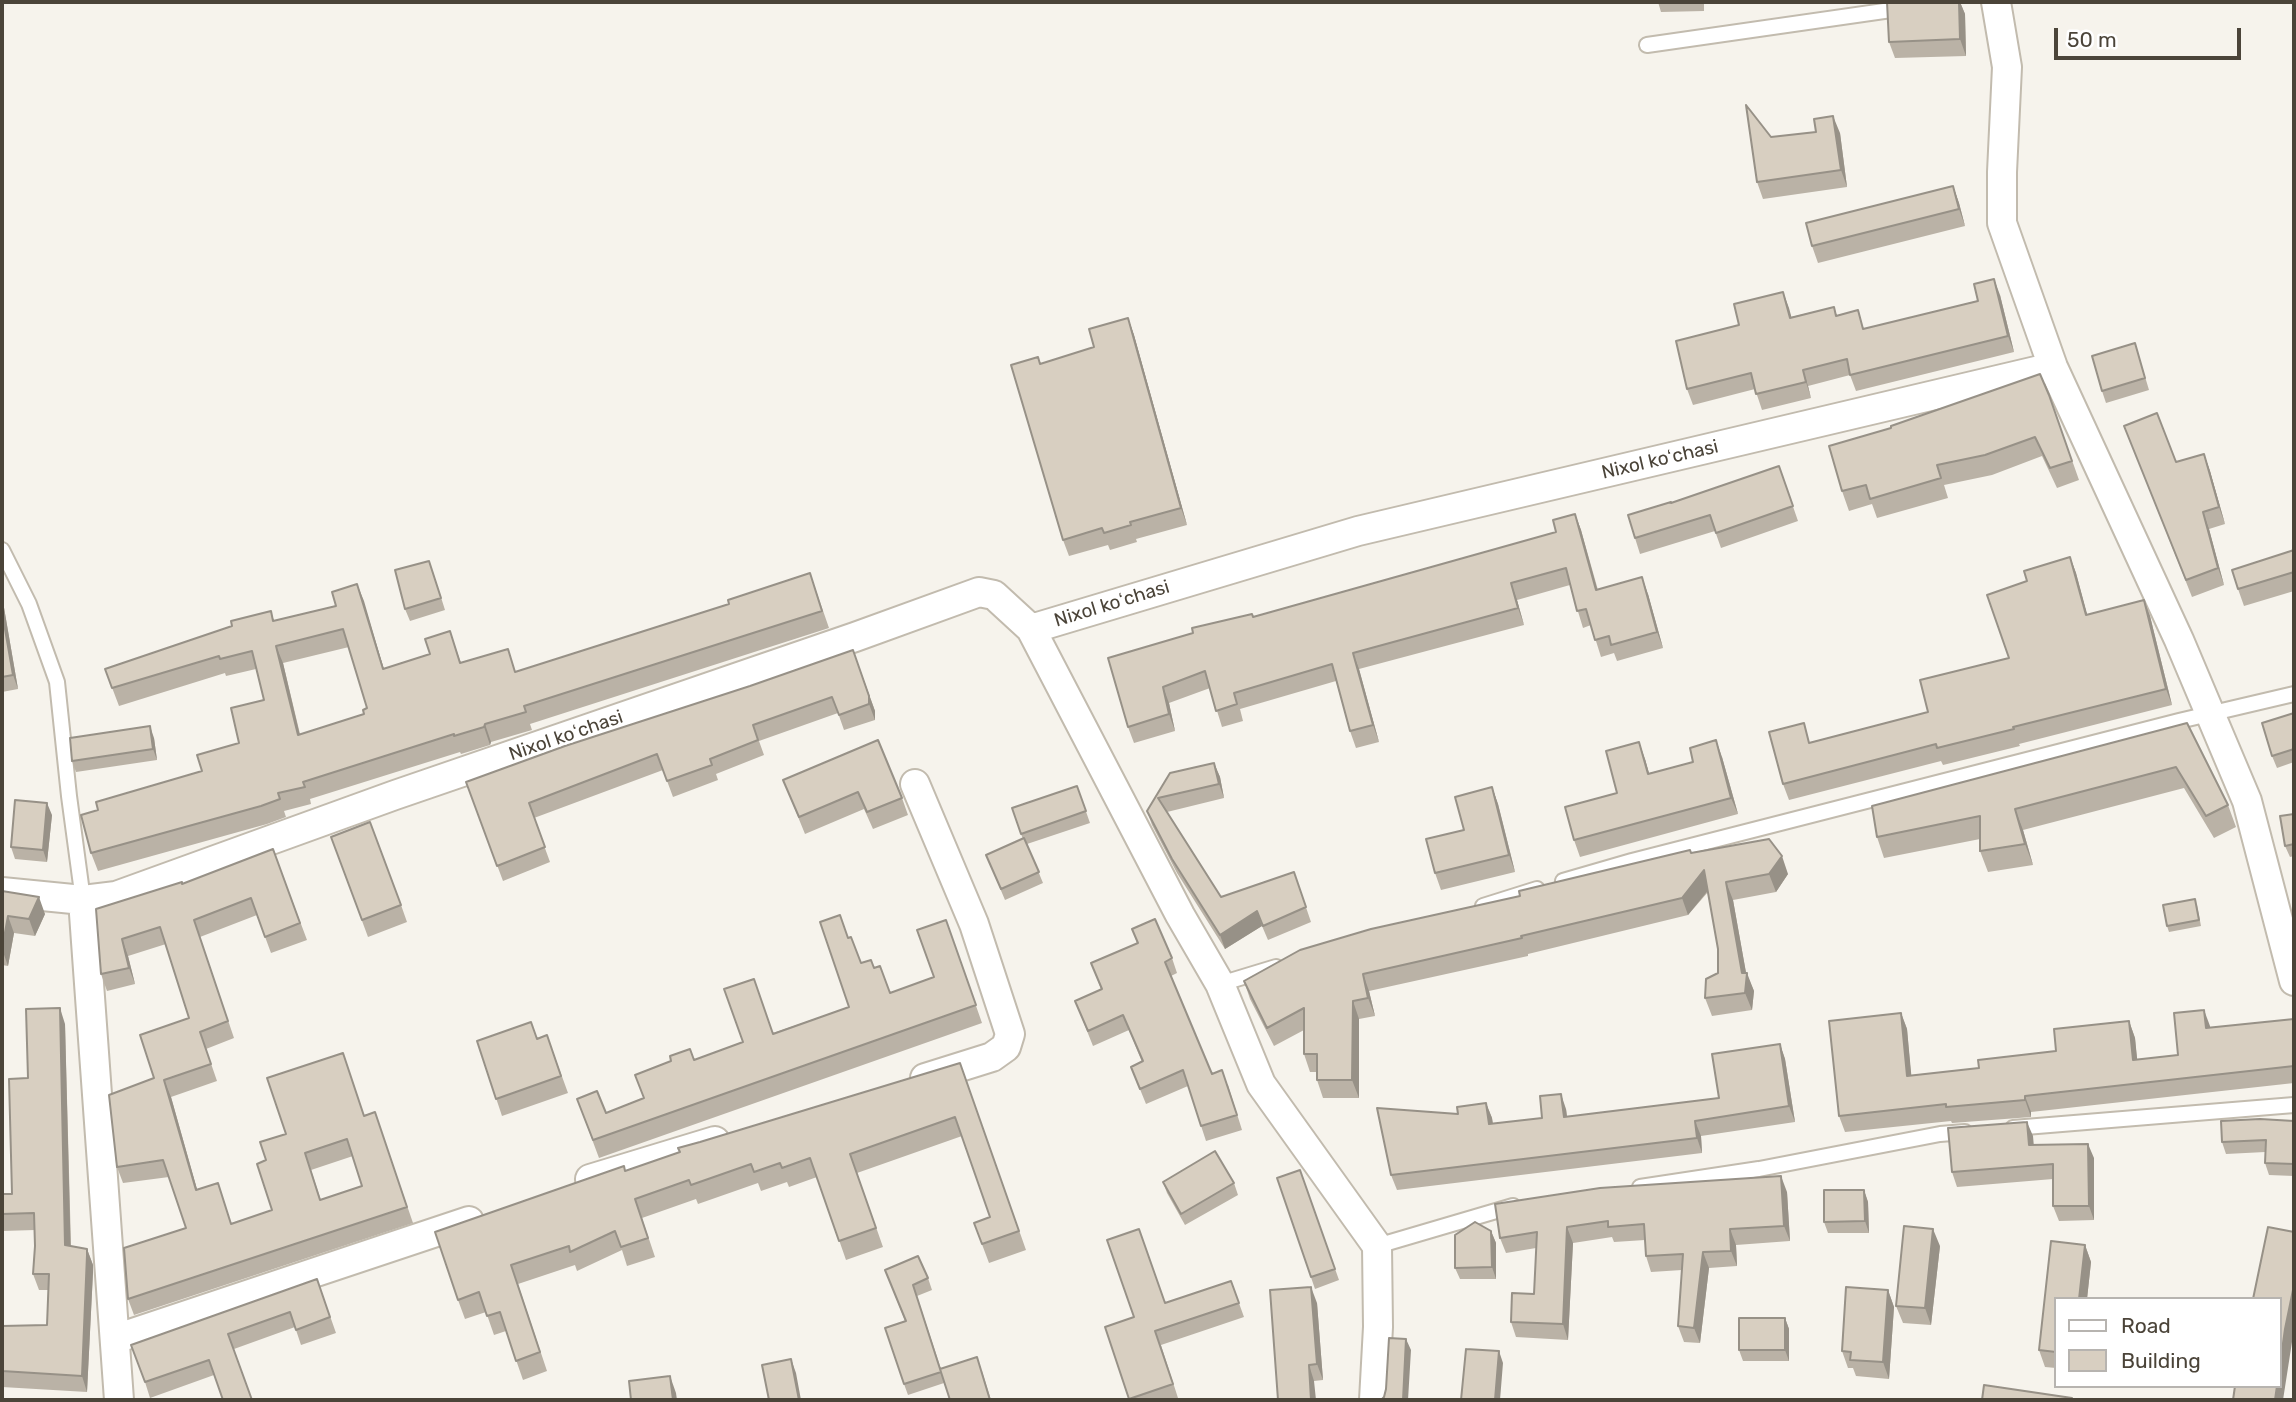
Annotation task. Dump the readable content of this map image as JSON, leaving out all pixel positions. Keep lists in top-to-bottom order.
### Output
{
  "streets": {
    "street": ["Nixol koʻchasi"]
  },
  "legend": ["Road", "Building"],
  "scale_bar": "50 m"
}
